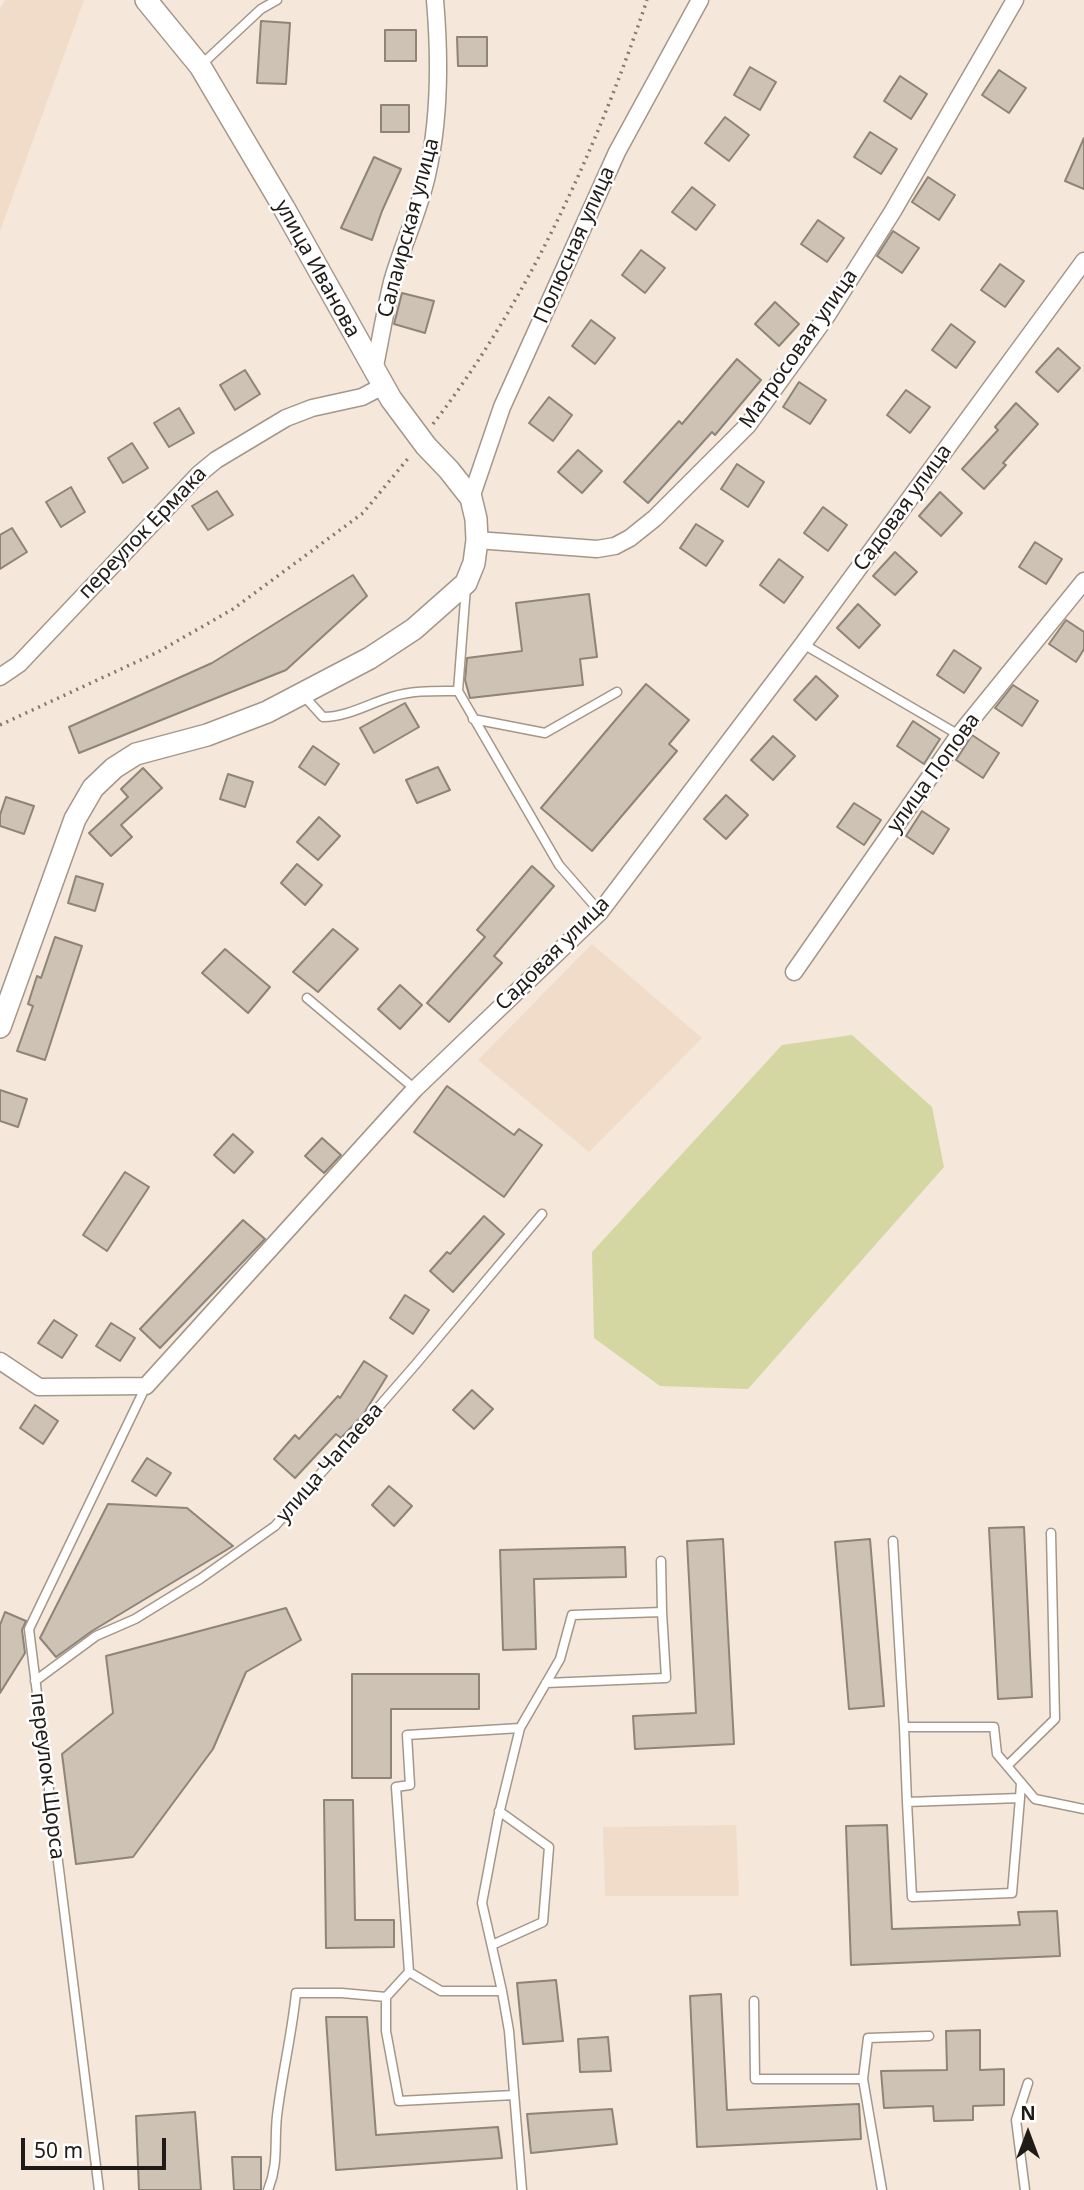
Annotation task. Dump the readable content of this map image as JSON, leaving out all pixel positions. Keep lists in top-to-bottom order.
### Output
{
  "streets": {
    "street": [
      "Салаирская улица",
      "Полюсная улица",
      "улица Иванова",
      "Матросовая улица",
      "Садовая улица",
      "переулок Ермака",
      "улица Попова"
    ],
    "lane": ["улица Чапаева", "переулок Щорса"]
  },
  "crossings": [
    ["Салаирская улица", "улица Иванова"],
    ["Салаирская улица", "переулок Ермака"],
    ["Полюсная улица", "улица Иванова"],
    ["улица Иванова", "Матросовая улица"],
    ["улица Иванова", "переулок Ермака"],
    ["Садовая улица", "переулок Щорса"],
    ["улица Чапаева", "переулок Щорса"]
  ],
  "scale_bar": "50 m",
  "north": "top"
}
